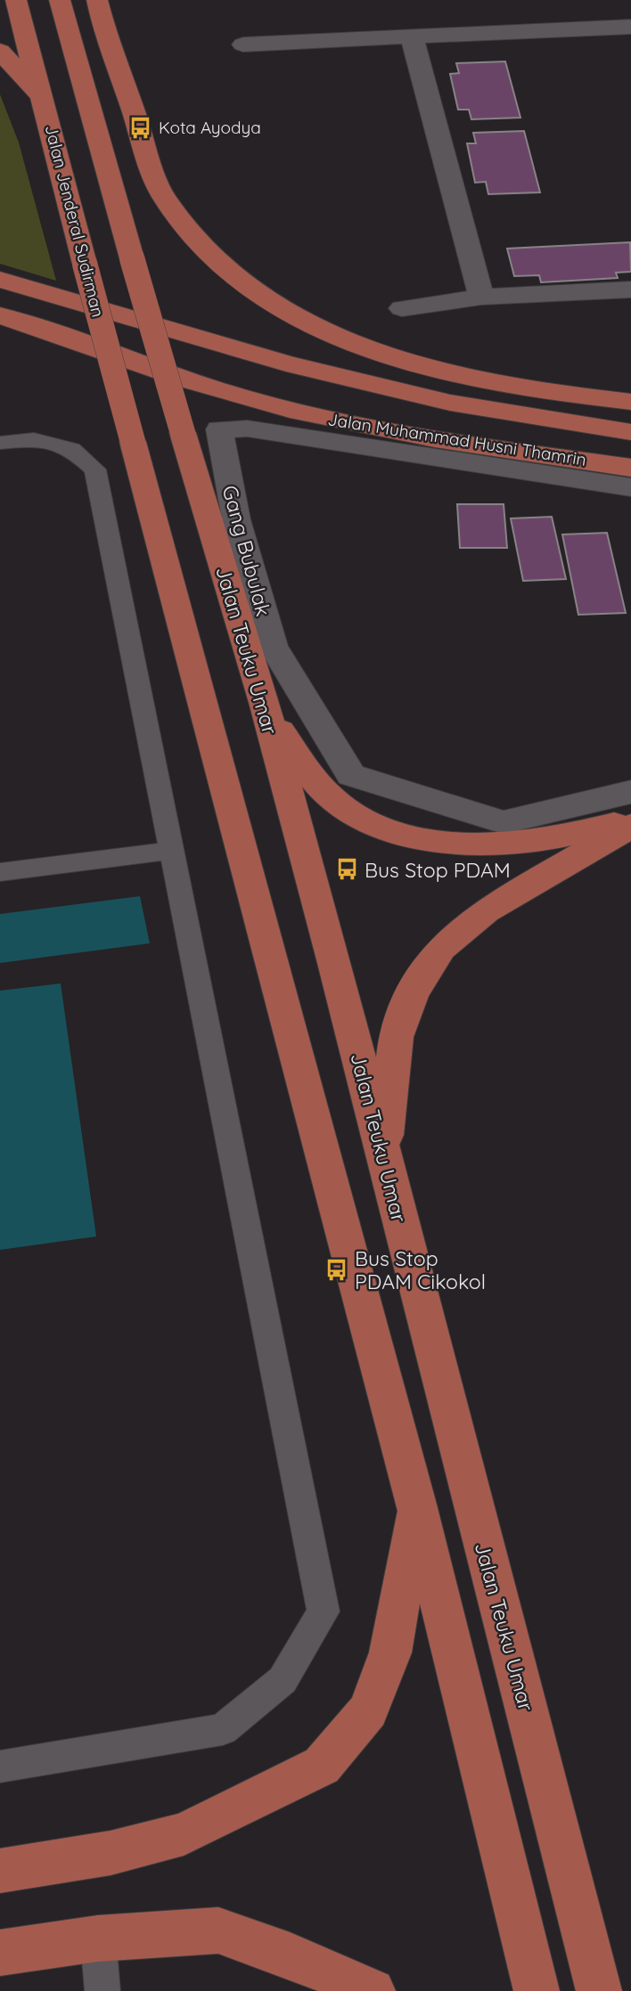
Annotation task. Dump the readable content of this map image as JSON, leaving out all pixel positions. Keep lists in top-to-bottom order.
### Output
{
  "streets": {
    "main road": ["Jalan Jenderal Sudirman", "Jalan Muhammad Husni Thamrin", "Jalan Teuku Umar"],
    "street": ["Gang Bubulak"]
  },
  "places": {
    "bus stop": ["Kota Ayodya", "Bus Stop PDAM", "Bus Stop PDAM Cikokol"]
  }
}
